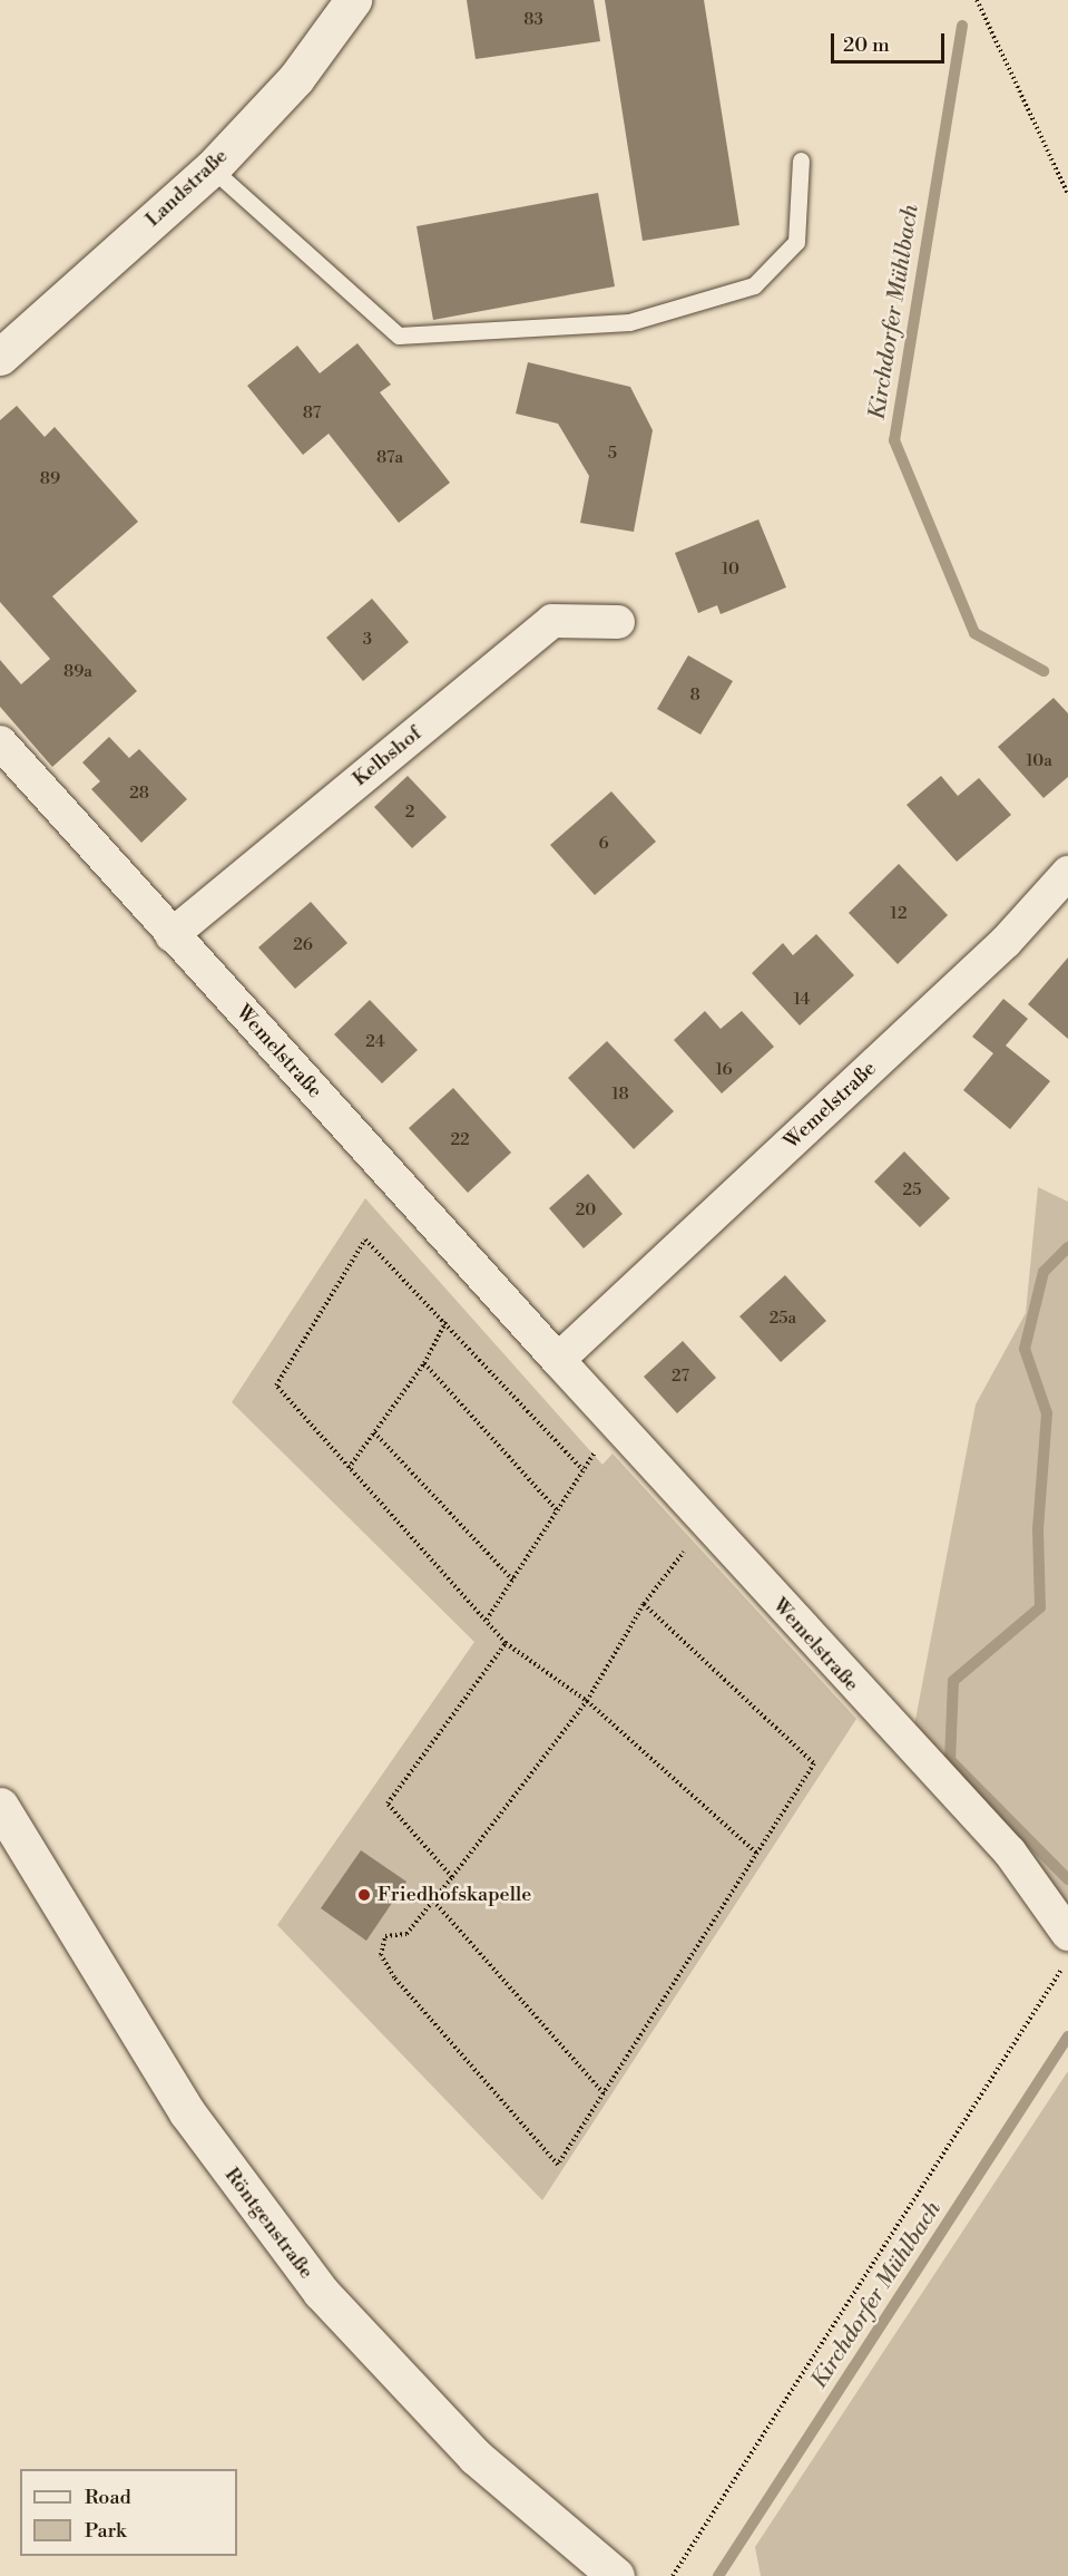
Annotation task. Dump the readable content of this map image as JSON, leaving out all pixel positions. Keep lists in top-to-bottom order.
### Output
{
  "streets": {
    "main road": ["Landstraße", "Röntgenstraße"],
    "street": ["Kelbshof", "Wemelstraße"]
  },
  "crossings": [
    ["Kelbshof", "Wemelstraße"]
  ],
  "water": ["Kirchdorfer Mühlbach"],
  "places": ["Friedhofskapelle"],
  "house_numbers": [
    "83",
    "87",
    "5",
    "87a",
    "89",
    "10",
    "3",
    "89a",
    "8",
    "10a",
    "28",
    "2",
    "6",
    "12",
    "26",
    "14",
    "24",
    "16",
    "18",
    "22",
    "25",
    "20",
    "25a",
    "27"
  ],
  "legend": ["Road", "Park"],
  "scale_bar": "20 m"
}
